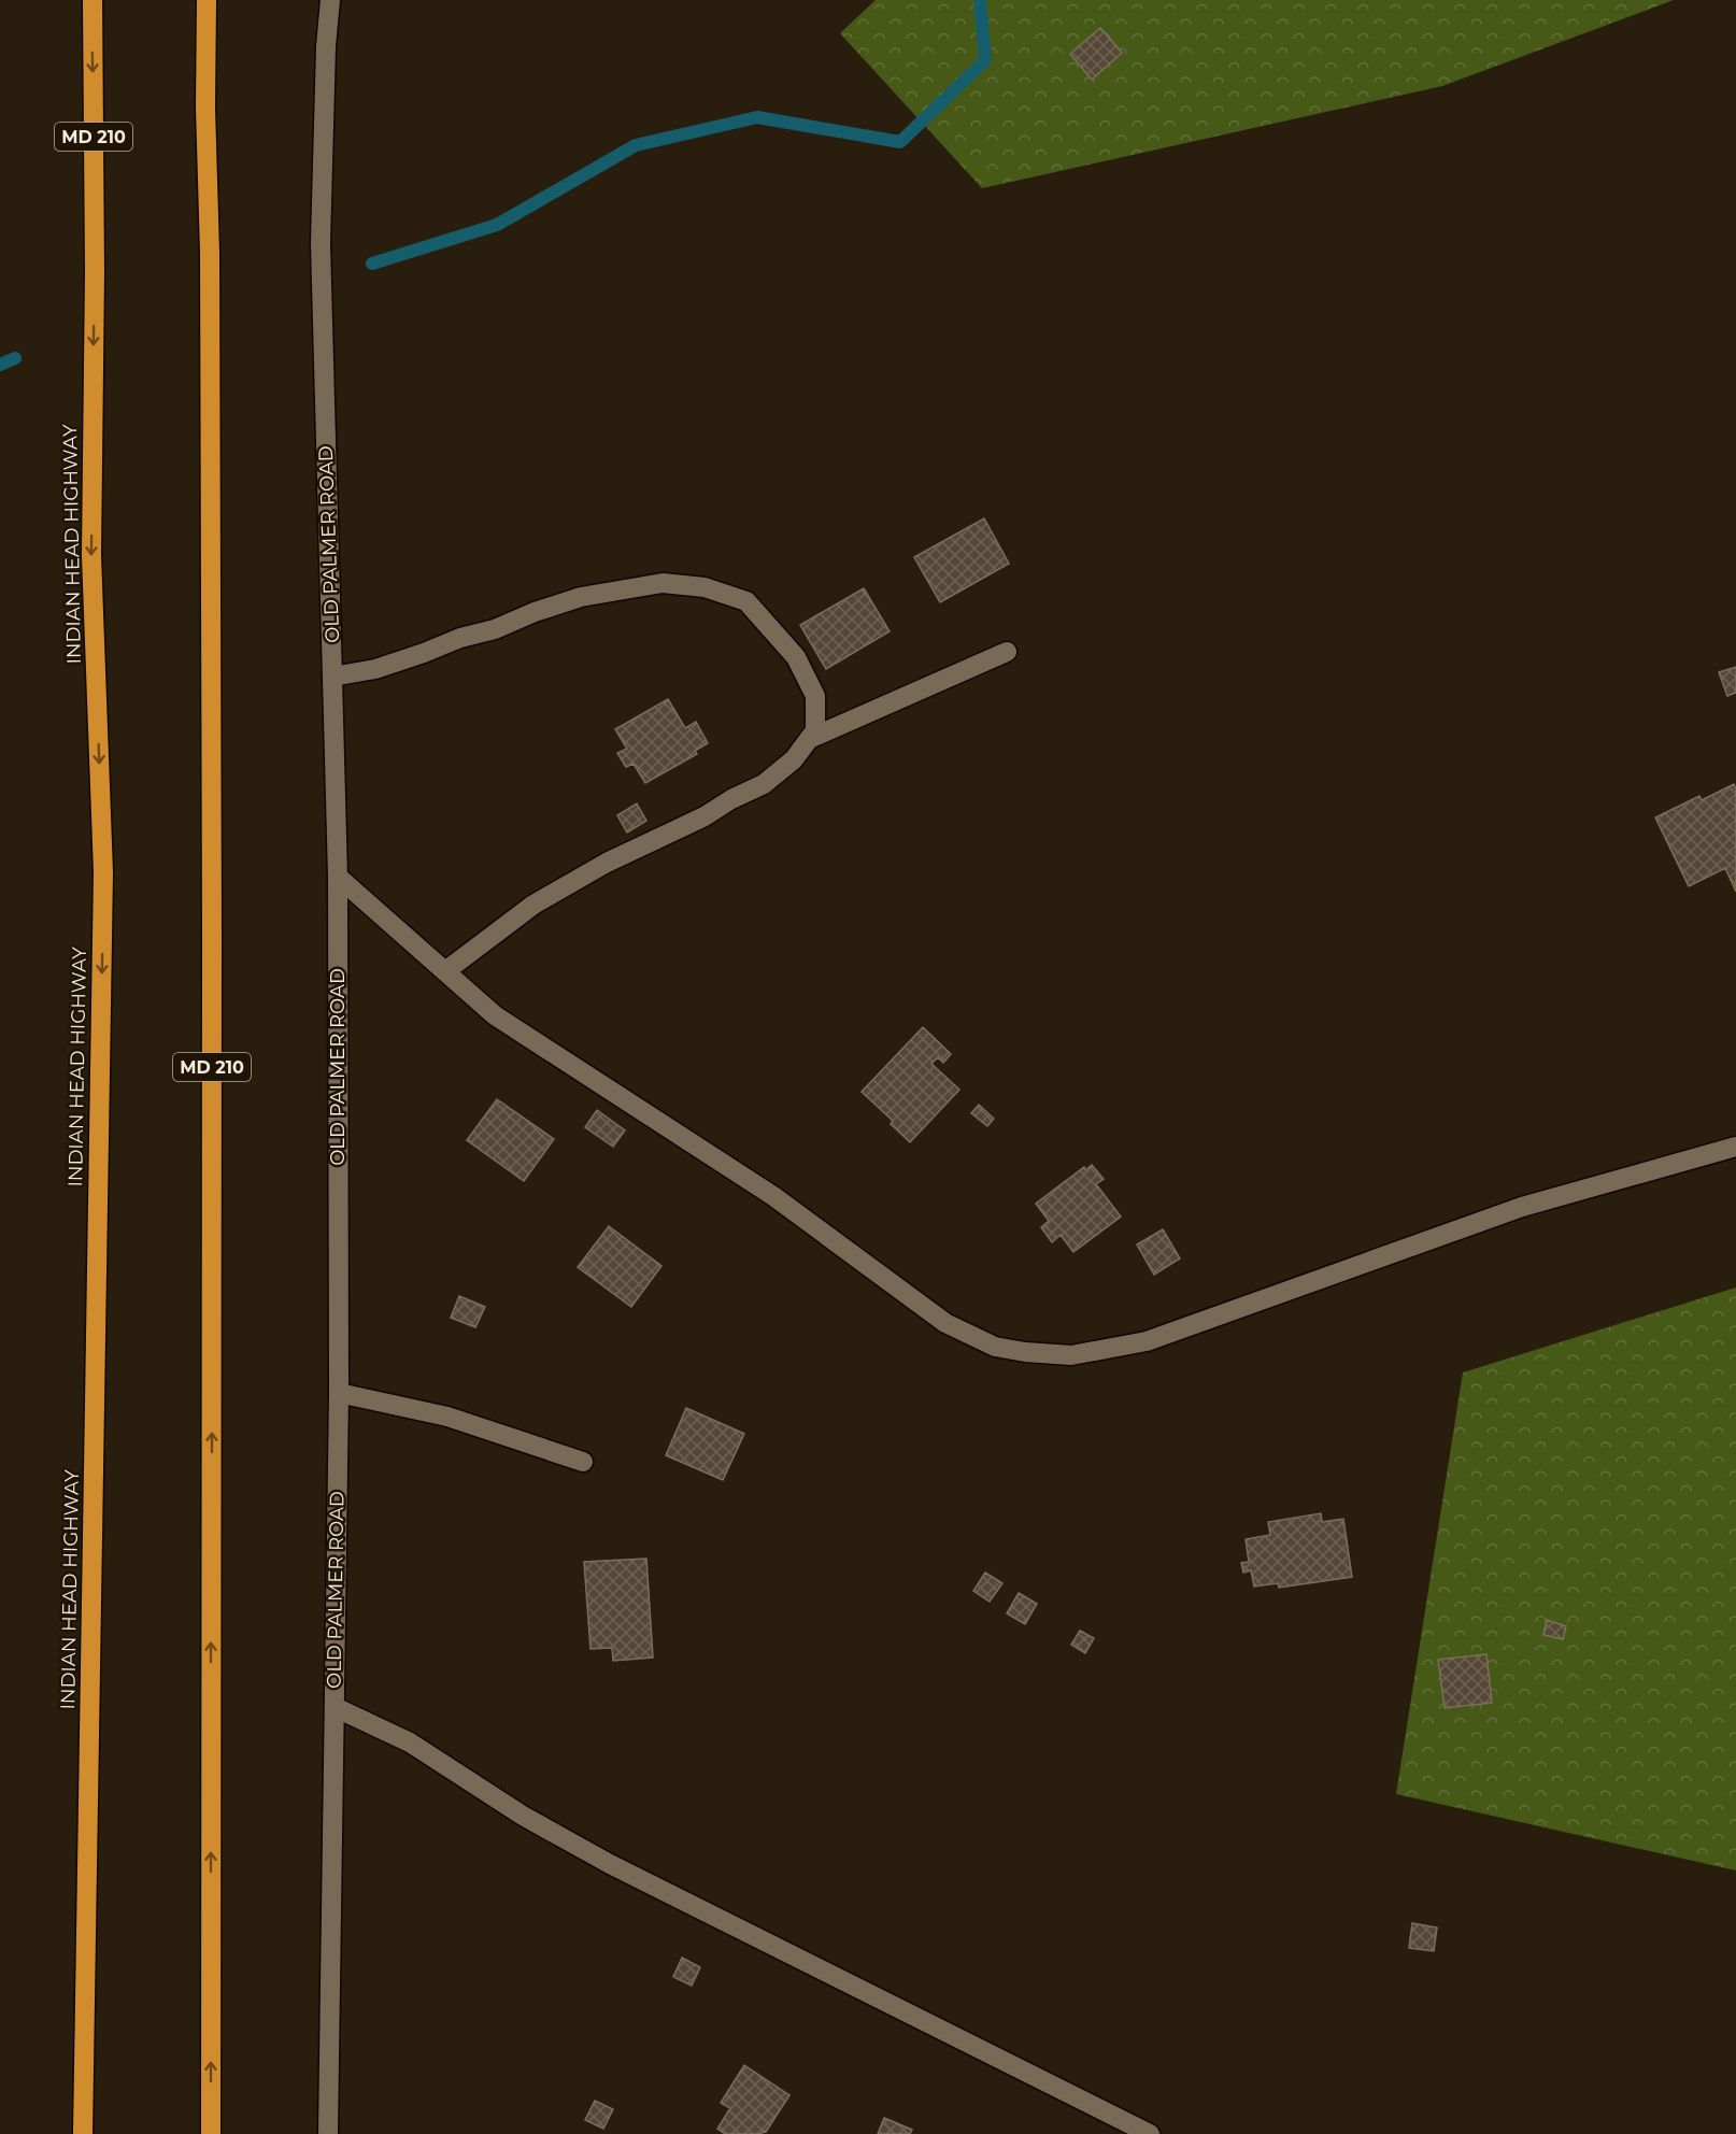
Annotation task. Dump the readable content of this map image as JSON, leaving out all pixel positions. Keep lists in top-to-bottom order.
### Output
{
  "streets": {
    "highway": ["MD 210", "INDIAN HEAD HIGHWAY"],
    "street": ["OLD PALMER ROAD"]
  }
}
